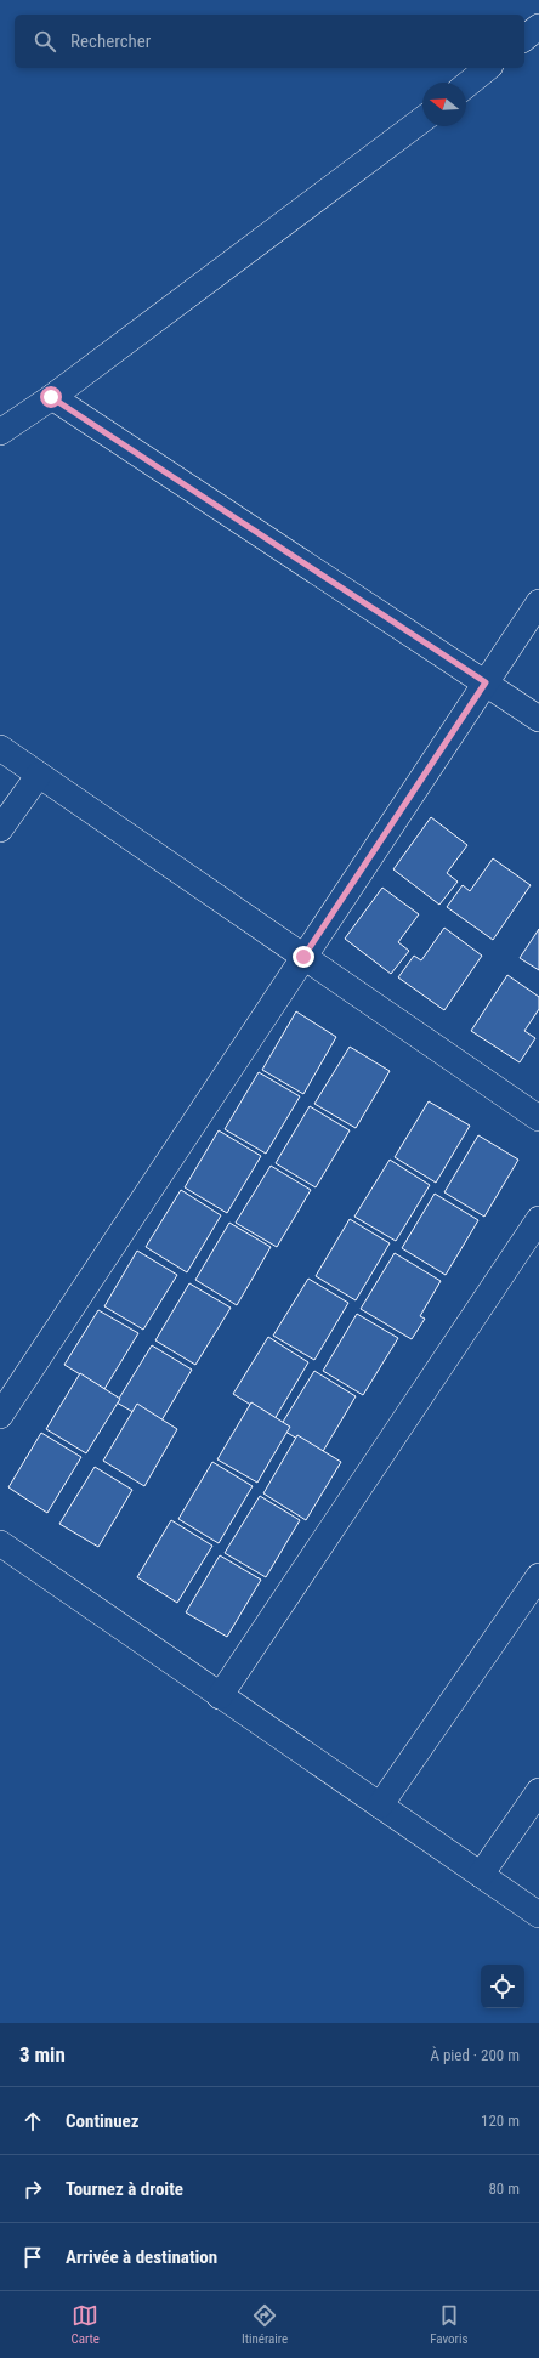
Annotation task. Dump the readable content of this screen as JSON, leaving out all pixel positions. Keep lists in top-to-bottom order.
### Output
{
  "north": "left",
  "page": {
    "search": "Rechercher",
    "heading": ["3 min", "À pied · 200 m"],
    "list": [
      ["Continuez", "120 m"],
      ["Tournez à droite", "80 m"],
      "Arrivée à destination"
    ],
    "nav": ["Carte", "Itinéraire", "Favoris"]
  }
}
